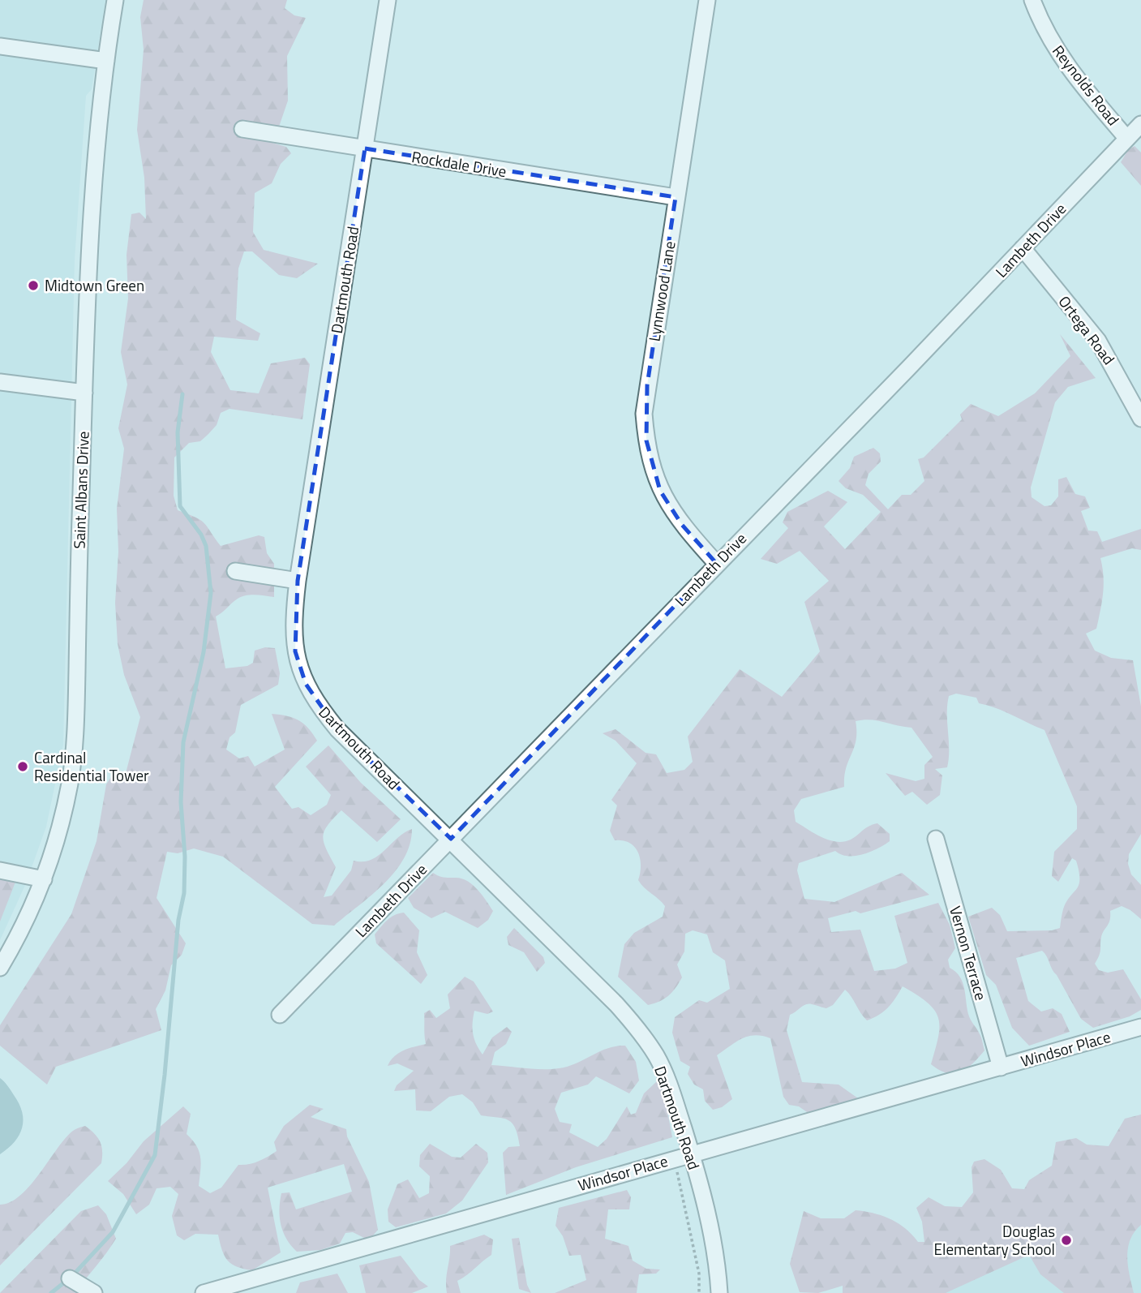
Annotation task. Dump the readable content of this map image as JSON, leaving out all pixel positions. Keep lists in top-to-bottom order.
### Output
{
  "streets": {
    "street": [
      "Reynolds Road",
      "Rockdale Drive",
      "Lambeth Drive",
      "Dartmouth Road",
      "Lynnwood Lane",
      "Ortega Road",
      "Saint Albans Drive",
      "Vernon Terrace",
      "Windsor Place"
    ]
  },
  "crossings": [
    ["Reynolds Road", "Lambeth Drive"],
    ["Rockdale Drive", "Dartmouth Road"],
    ["Rockdale Drive", "Lynnwood Lane"],
    ["Lambeth Drive", "Dartmouth Road"],
    ["Lambeth Drive", "Lynnwood Lane"],
    ["Lambeth Drive", "Ortega Road"],
    ["Dartmouth Road", "Windsor Place"],
    ["Vernon Terrace", "Windsor Place"]
  ],
  "places": ["Midtown Green", "Cardinal Residential Tower", "Douglas Elementary School"]
}
